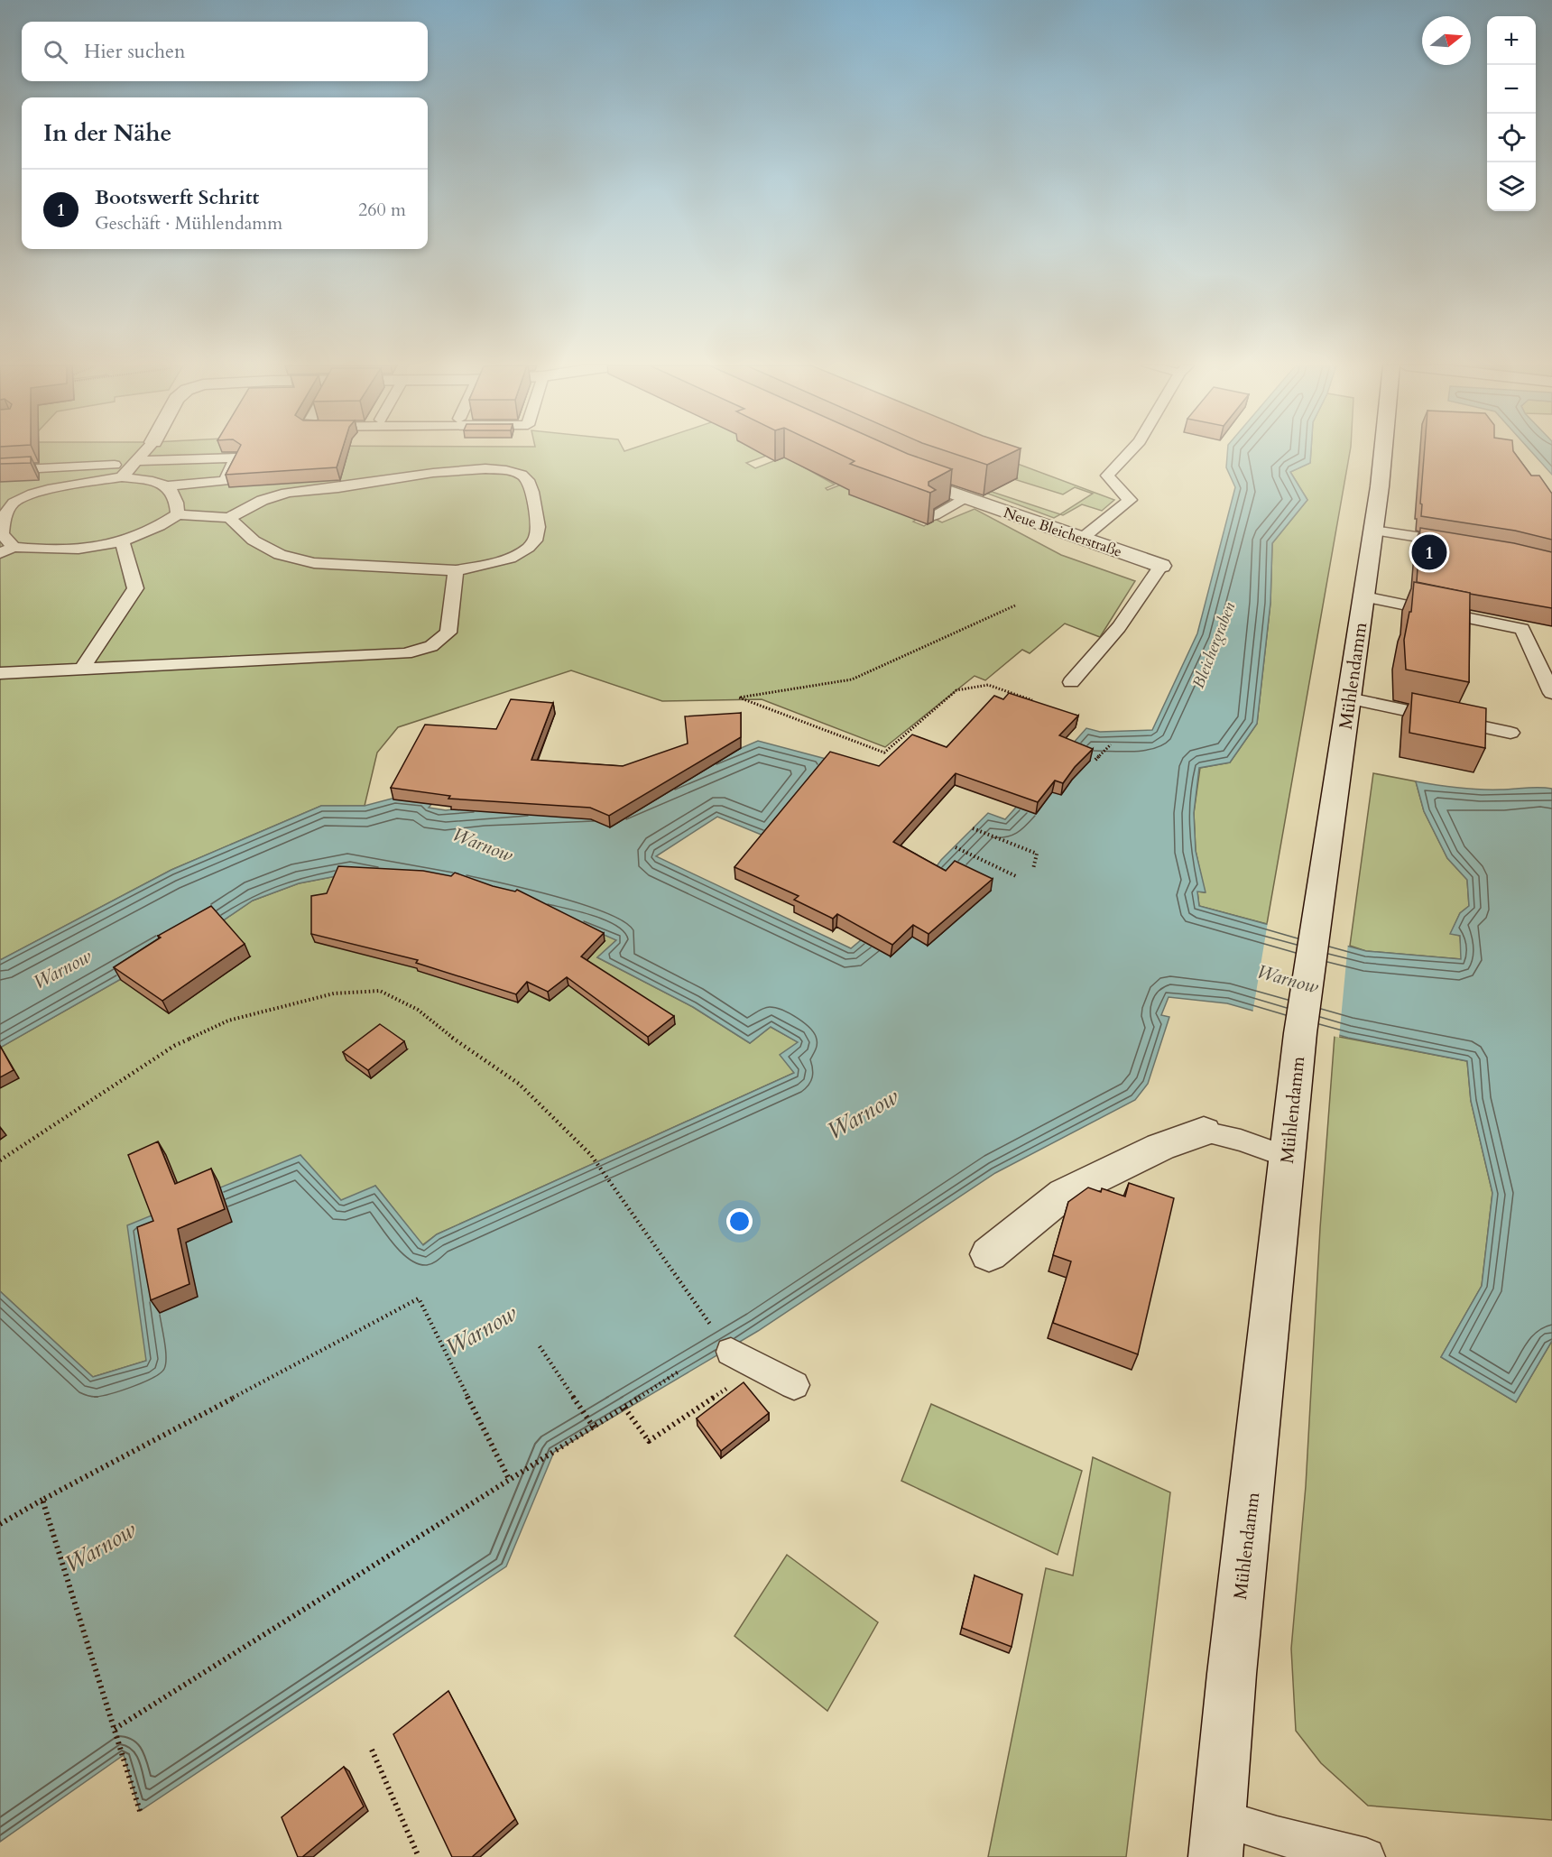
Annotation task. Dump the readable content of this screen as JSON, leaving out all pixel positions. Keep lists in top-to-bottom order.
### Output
{
  "streets": {
    "main road": ["Neue Bleicherstraße", "Mühlendamm"]
  },
  "water": ["Bleichergraben", "Warnow"],
  "north": "right",
  "page": {
    "map_buttons": ["+", "−"],
    "search": "Hier suchen",
    "heading": "In der Nähe",
    "list": [
      {
        "mark": "1",
        "name": "Bootswerft Schritt",
        "note": "Geschäft · Mühlendamm",
        "value": "260 m"
      }
    ],
    "pins": "1"
  }
}
